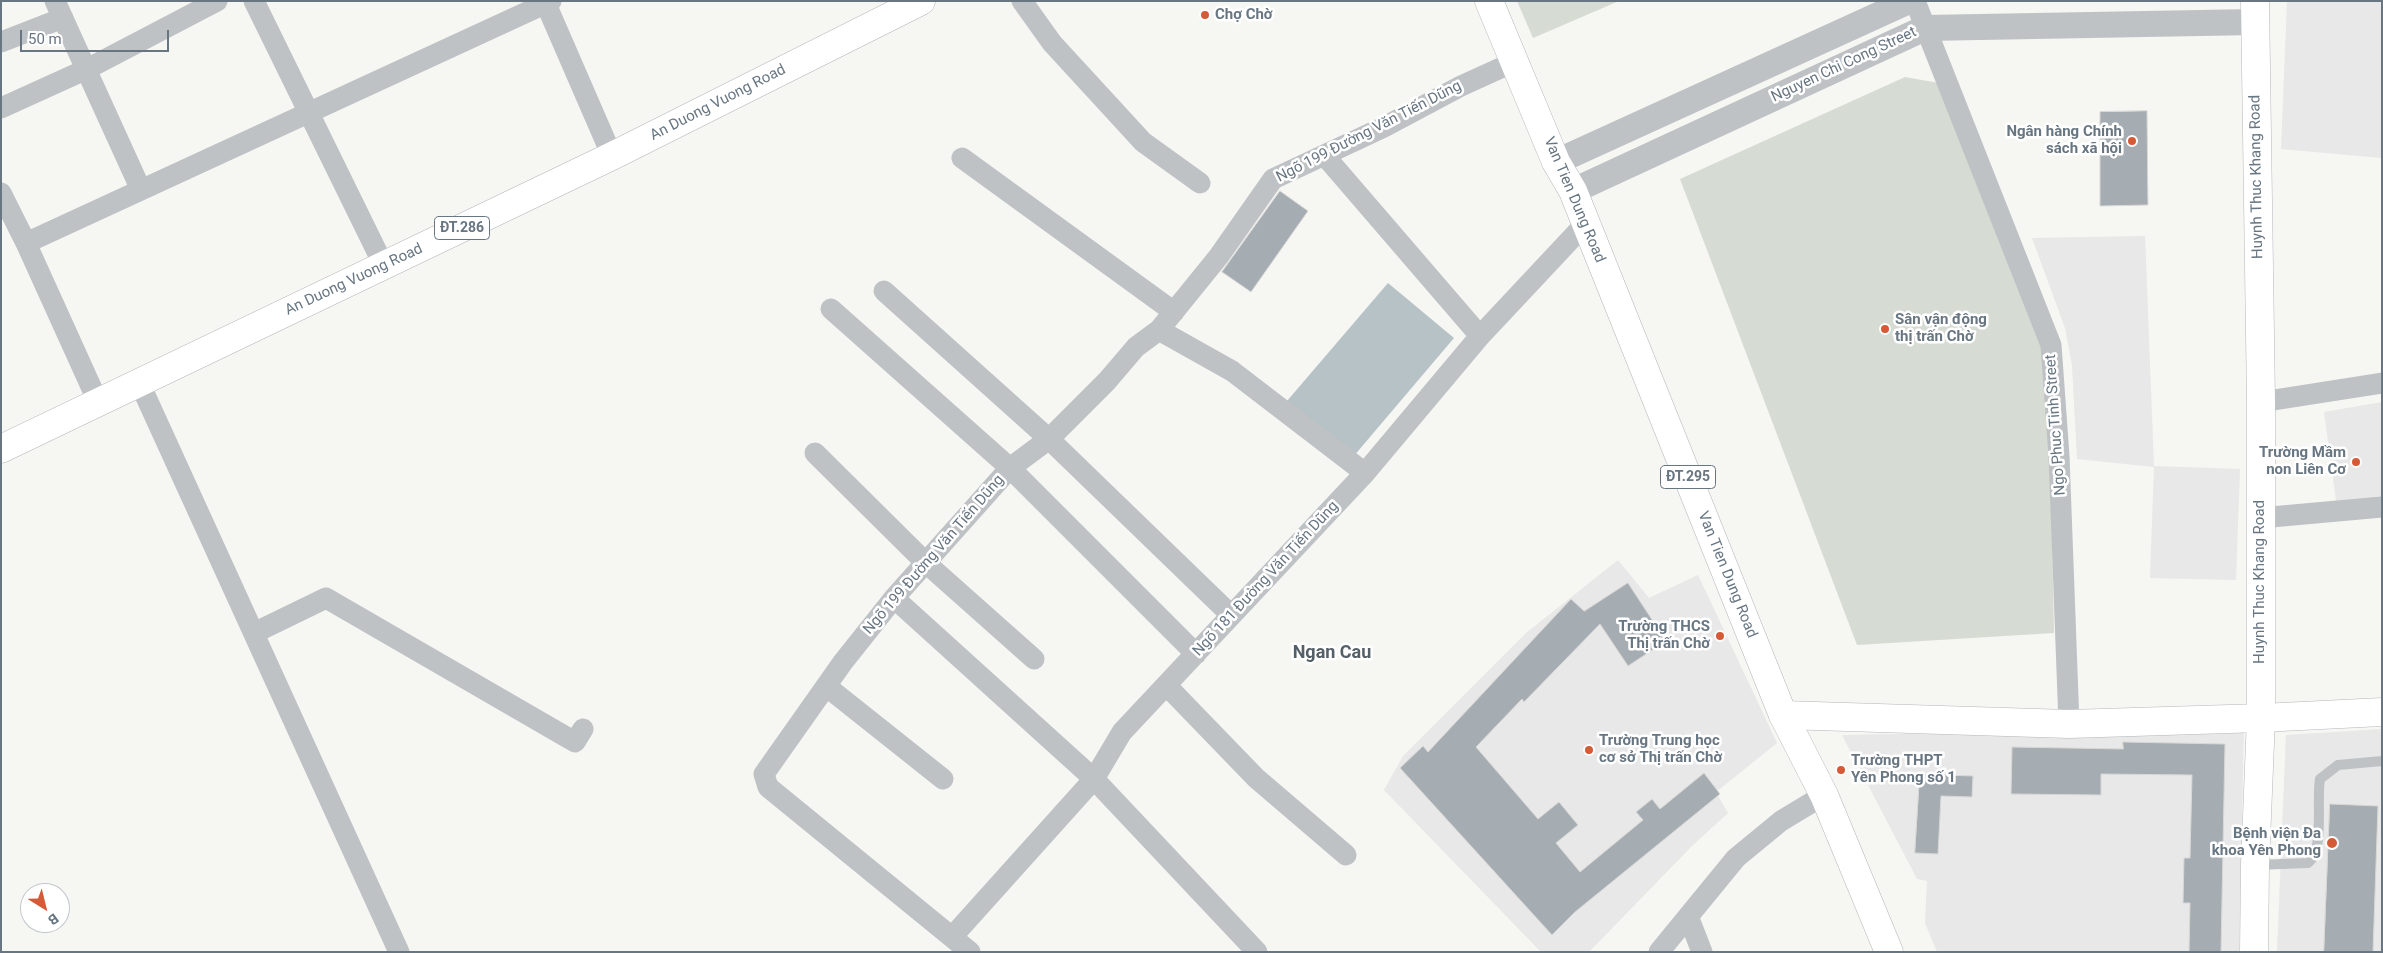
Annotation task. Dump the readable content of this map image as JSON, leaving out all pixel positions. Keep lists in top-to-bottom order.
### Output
{
  "streets": {
    "main road": [
      "An Duong Vuong Road",
      "Huynh Thuc Khang Road",
      "Van Tien Dung Road",
      "ĐT.286",
      "ĐT.295"
    ],
    "street": [
      "Nguyen Chi Cong Street",
      "Ngõ 199 Đường Văn Tiến Dũng",
      "Ngo Phuc Tinh Street",
      "Ngõ 181 Đường Văn Tiến Dũng"
    ]
  },
  "crossings": [
    ["Nguyen Chi Cong Street", "Huynh Thuc Khang Road"],
    ["Nguyen Chi Cong Street", "Van Tien Dung Road"],
    ["Nguyen Chi Cong Street", "Ngo Phuc Tinh Street"],
    ["Ngõ 199 Đường Văn Tiến Dũng", "Van Tien Dung Road"],
    ["Ngõ 199 Đường Văn Tiến Dũng", "Ngõ 181 Đường Văn Tiến Dũng"],
    ["Van Tien Dung Road", "Ngõ 181 Đường Văn Tiến Dũng"]
  ],
  "districts": ["Ngan Cau"],
  "places": [
    "Chợ Chờ",
    "Ngân hàng Chính sách xã hội",
    "Sân vận động thị trấn Chờ",
    "Trường Mầm non Liên Cơ",
    "Trường THCS Thị trấn Chờ",
    "Trường Trung học cơ sở Thị trấn Chờ",
    "Trường THPT Yên Phong số 1",
    "Bệnh viện Đa khoa Yên Phong"
  ],
  "scale_bar": "50 m",
  "north": "bottom right"
}
